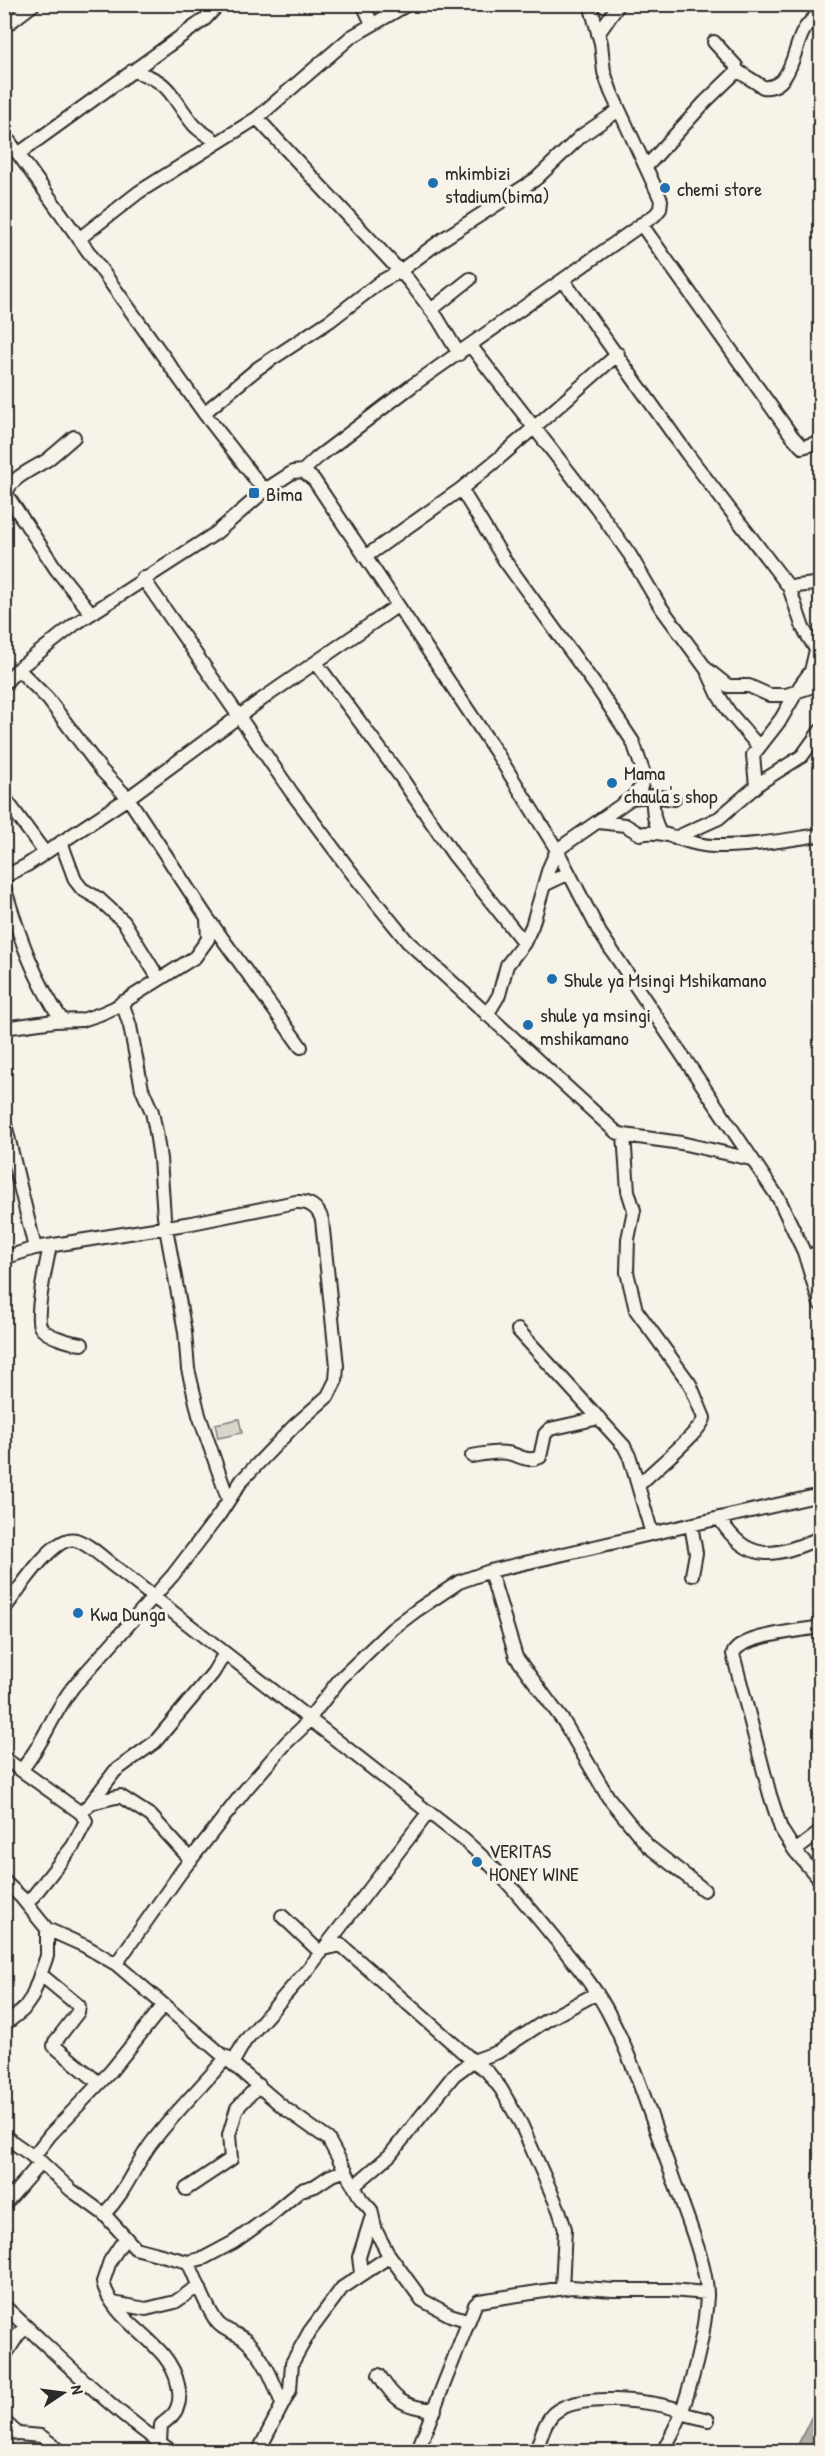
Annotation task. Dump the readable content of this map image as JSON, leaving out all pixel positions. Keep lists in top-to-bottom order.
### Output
{
  "places": {
    "other": [
      "mkimbizi stadium(bima)",
      "chemi store",
      "Mama chaula's shop",
      "Shule ya Msingi Mshikamano",
      "shule ya msingi mshikamano",
      "Kwa Dunga",
      "VERITAS HONEY WINE"
    ],
    "transit": ["Bima"]
  },
  "north": "right"
}
